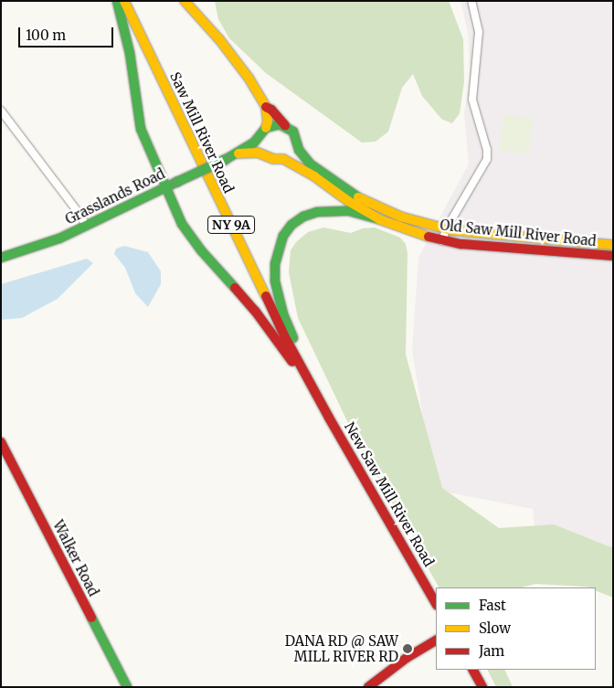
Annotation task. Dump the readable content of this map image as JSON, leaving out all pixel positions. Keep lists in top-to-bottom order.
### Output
{
  "streets": {
    "main road": [
      "Saw Mill River Road",
      "Grasslands Road",
      "NY 9A",
      "Old Saw Mill River Road",
      "New Saw Mill River Road",
      "Walker Road"
    ]
  },
  "crossings": [
    ["Saw Mill River Road", "New Saw Mill River Road"],
    ["Grasslands Road", "Old Saw Mill River Road"]
  ],
  "places": ["DANA RD @ SAW MILL RIVER RD"],
  "legend": ["Fast", "Slow", "Jam"],
  "scale_bar": "100 m"
}
